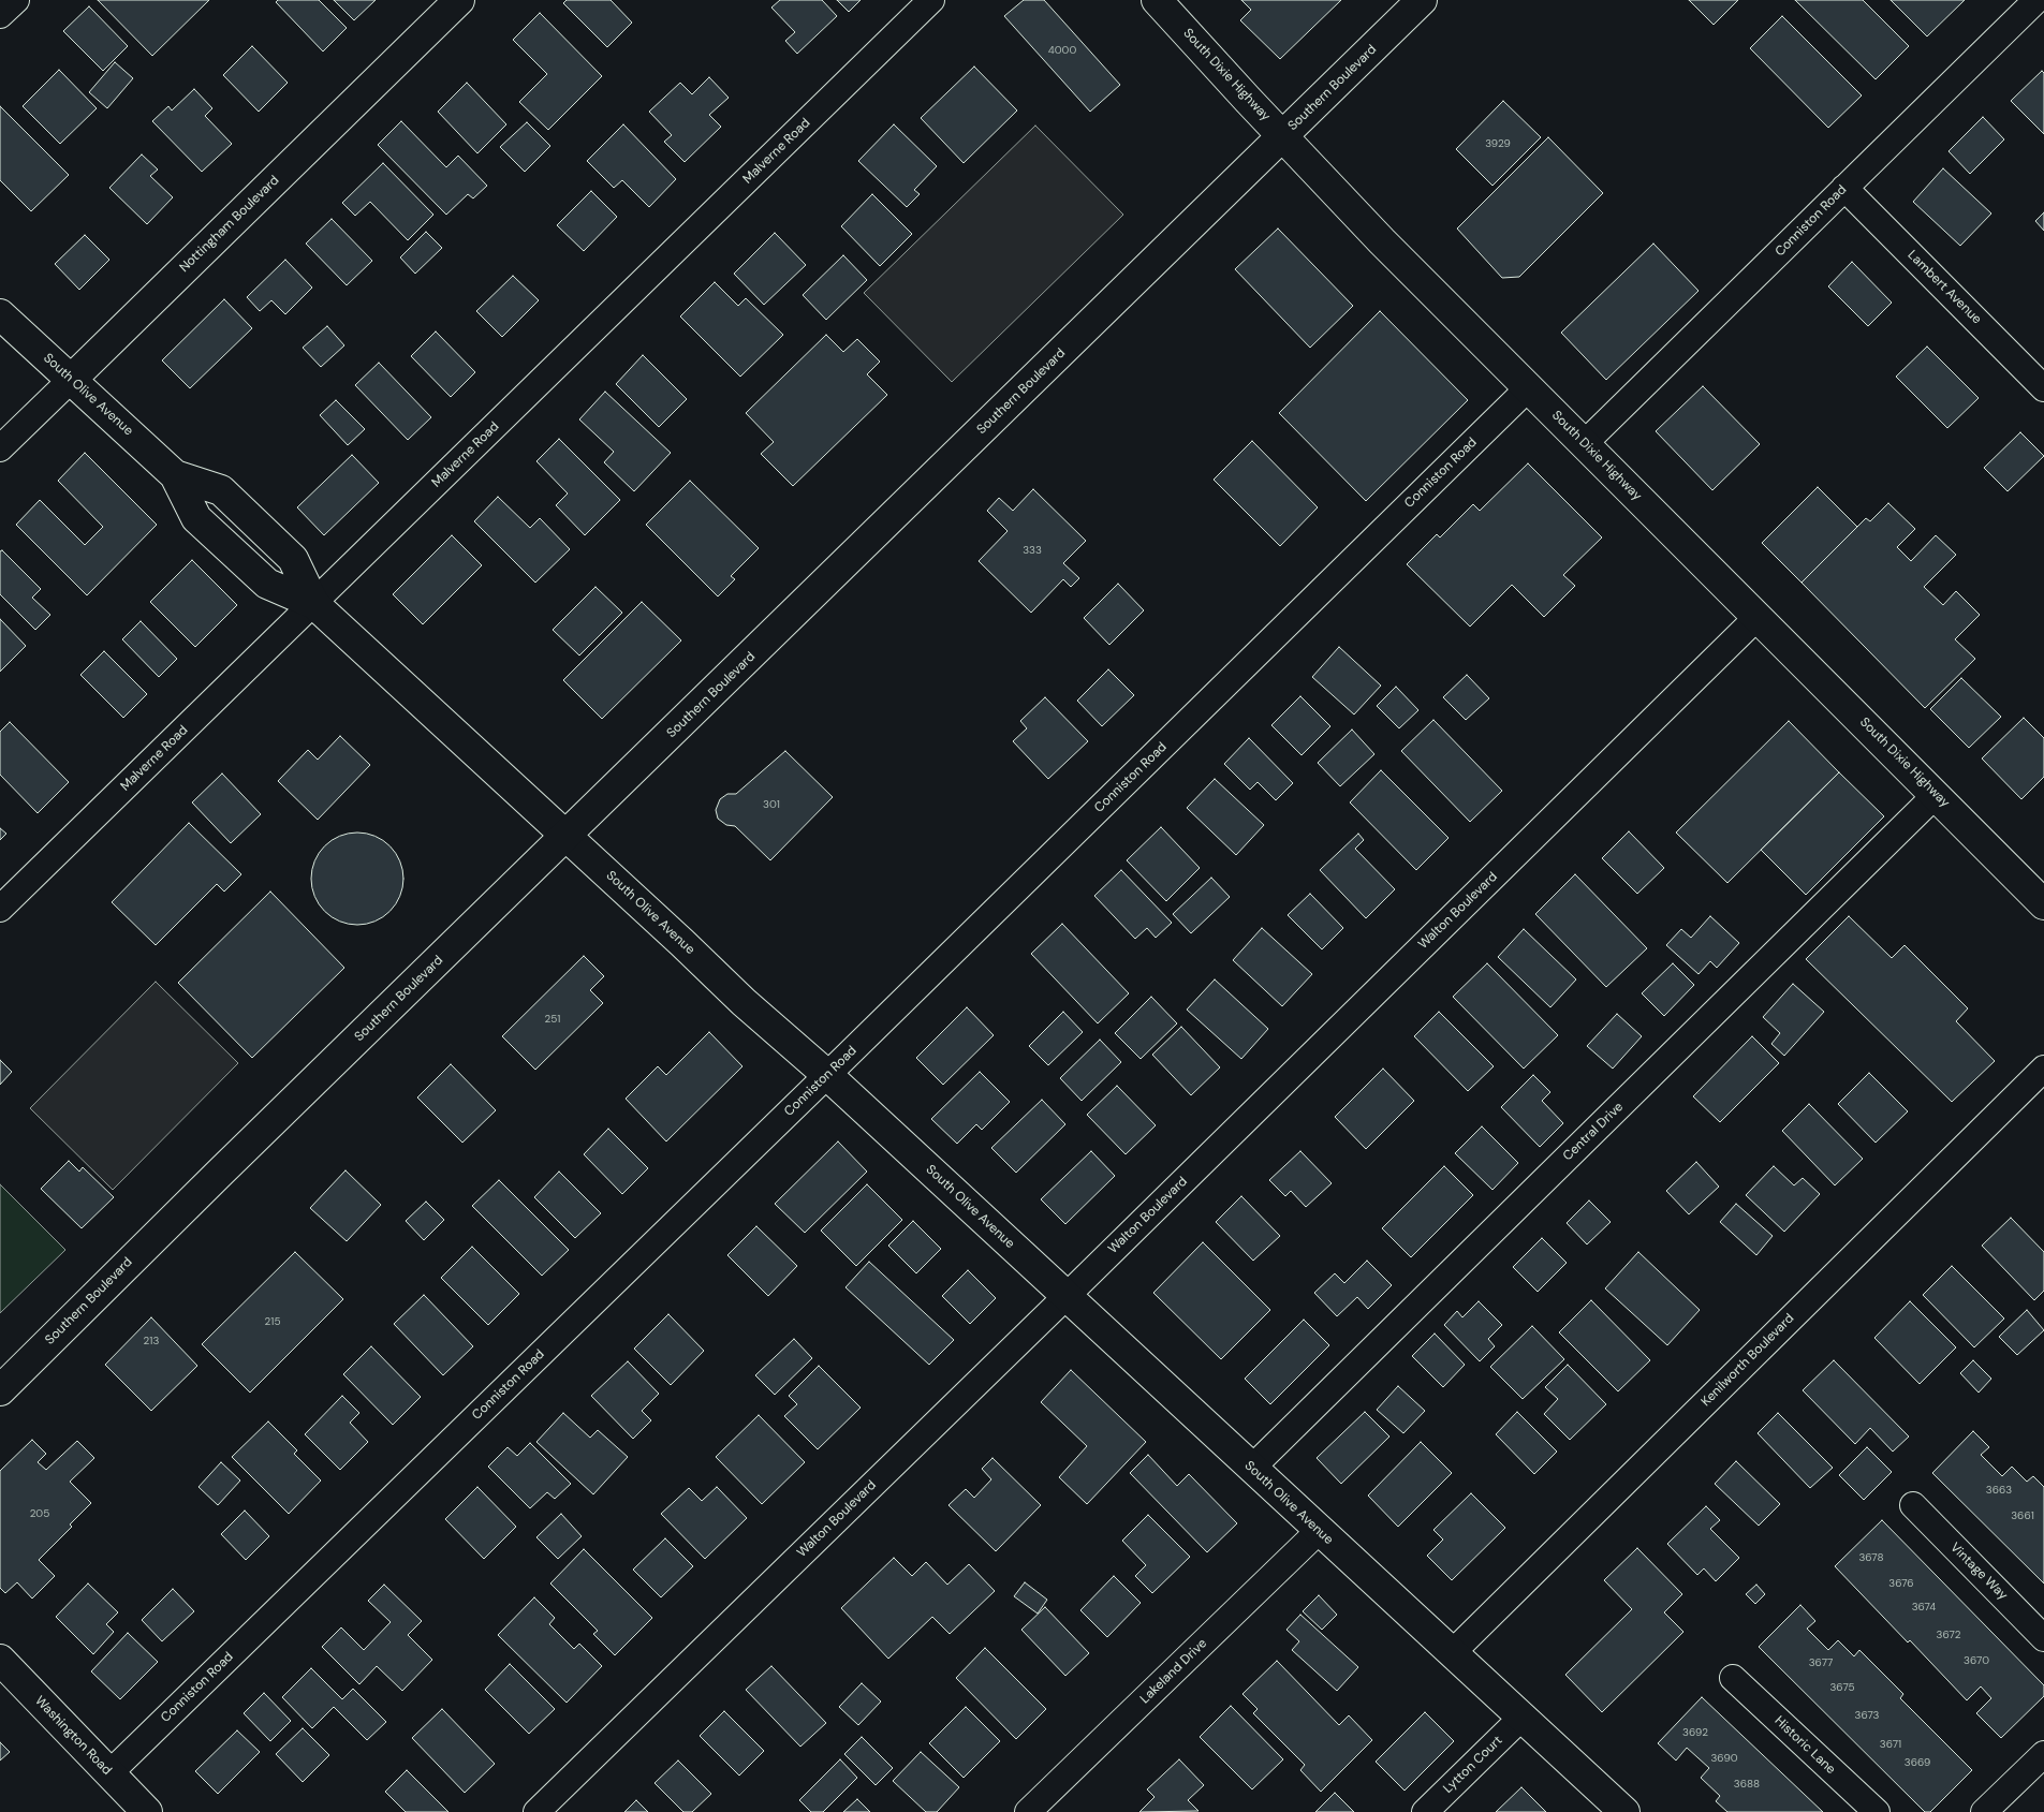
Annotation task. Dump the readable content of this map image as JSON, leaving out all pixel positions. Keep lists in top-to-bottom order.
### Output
{
  "streets": {
    "main road": [
      "South Dixie Highway",
      "Southern Boulevard",
      "Nottingham Boulevard",
      "South Olive Avenue",
      "Washington Road"
    ],
    "street": [
      "Malverne Road",
      "Conniston Road",
      "Lambert Avenue",
      "Walton Boulevard",
      "Central Drive",
      "Kenilworth Boulevard",
      "Vintage Way",
      "Lakeland Drive",
      "Historic Lane",
      "Lytton Court"
    ]
  },
  "crossings": [
    ["South Dixie Highway", "Southern Boulevard"],
    ["South Dixie Highway", "Conniston Road"],
    ["South Dixie Highway", "Walton Boulevard"],
    ["South Dixie Highway", "Central Drive"],
    ["Southern Boulevard", "South Olive Avenue"],
    ["Malverne Road", "South Olive Avenue"],
    ["Conniston Road", "Lambert Avenue"],
    ["Conniston Road", "South Olive Avenue"],
    ["Conniston Road", "Washington Road"],
    ["Nottingham Boulevard", "South Olive Avenue"],
    ["South Olive Avenue", "Walton Boulevard"],
    ["South Olive Avenue", "Central Drive"],
    ["South Olive Avenue", "Kenilworth Boulevard"],
    ["South Olive Avenue", "Lakeland Drive"],
    ["South Olive Avenue", "Lytton Court"]
  ],
  "house_numbers": [
    "4000",
    "3929",
    "333",
    "301",
    "251",
    "215",
    "213",
    "3663",
    "205",
    "3661",
    "3678",
    "3676",
    "3674",
    "3672",
    "3670",
    "3677",
    "3675",
    "3673",
    "3692",
    "3671",
    "3690",
    "3669",
    "3688"
  ]
}
